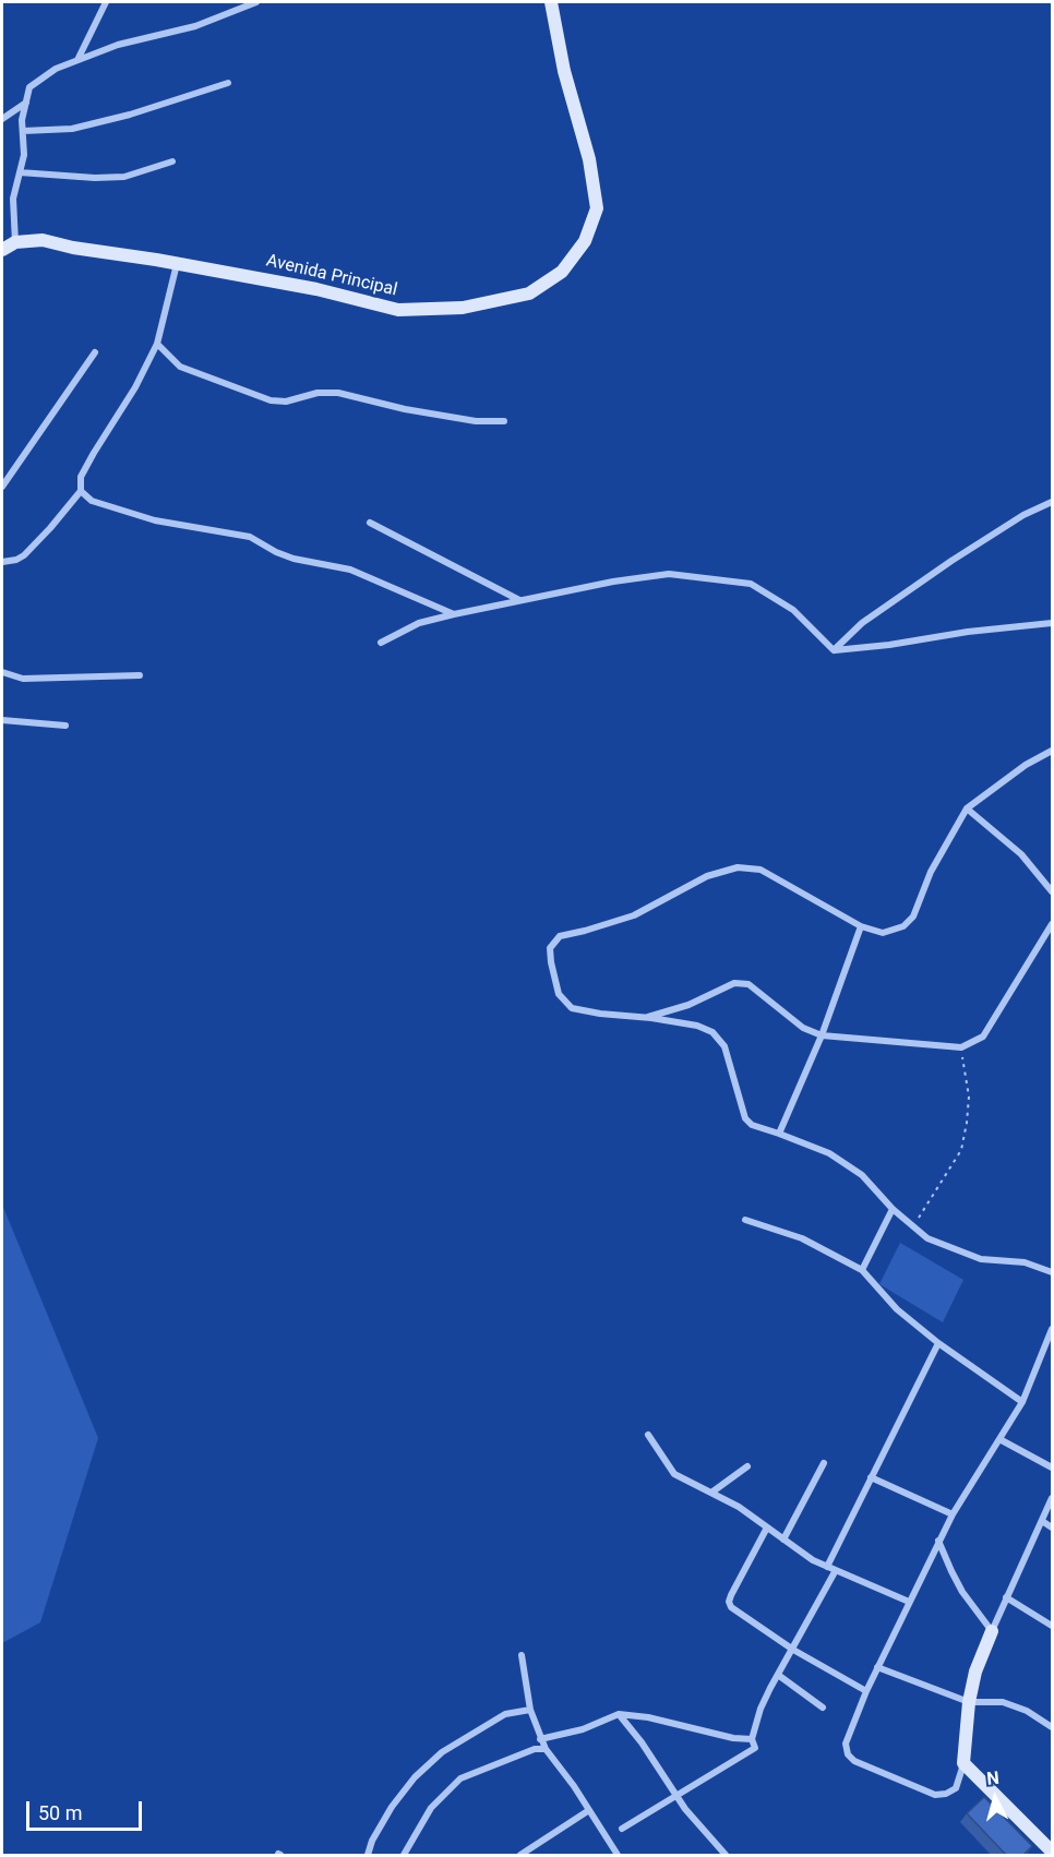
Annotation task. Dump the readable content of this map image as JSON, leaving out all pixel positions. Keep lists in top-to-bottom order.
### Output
{
  "streets": {
    "street": ["Avenida Principal"]
  },
  "scale_bar": "50 m",
  "north": "top"
}
